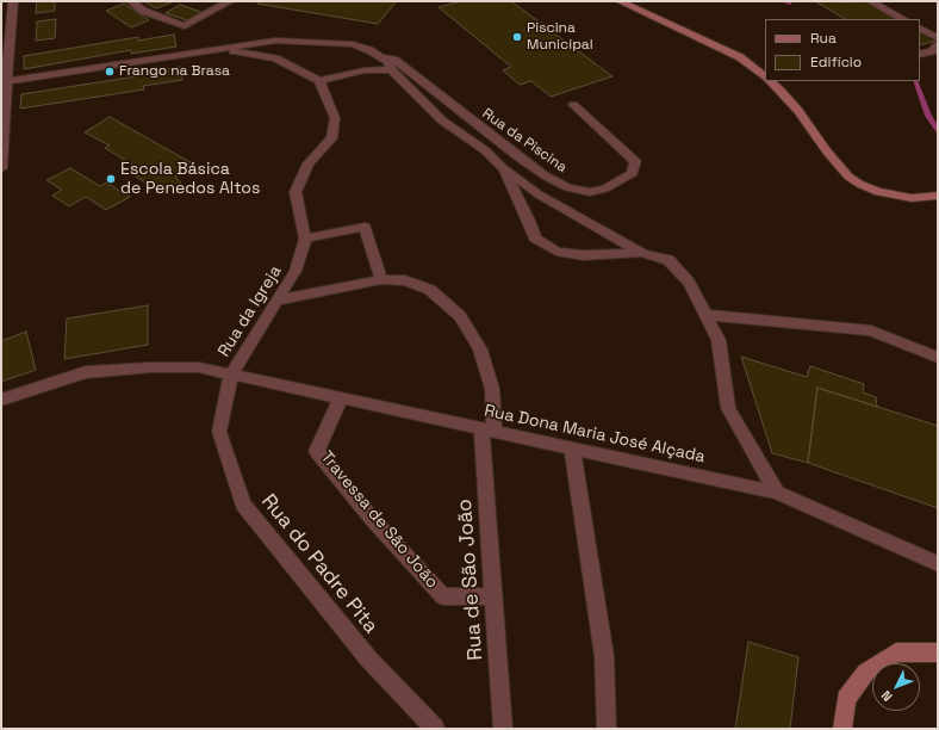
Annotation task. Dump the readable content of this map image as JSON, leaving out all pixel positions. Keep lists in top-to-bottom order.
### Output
{
  "streets": {
    "street": [
      "Rua da Piscina",
      "Rua da Igreja",
      "Rua Dona Maria José Alçada",
      "Travessa de São João",
      "Rua do Padre Pita",
      "Rua de São João"
    ]
  },
  "crossings": [
    ["Rua da Igreja", "Rua Dona Maria José Alçada"],
    ["Rua da Igreja", "Rua do Padre Pita"],
    ["Rua da Igreja", "Rua de São João"],
    ["Rua Dona Maria José Alçada", "Travessa de São João"],
    ["Rua Dona Maria José Alçada", "Rua do Padre Pita"],
    ["Rua Dona Maria José Alçada", "Rua de São João"],
    ["Travessa de São João", "Rua de São João"]
  ],
  "places": ["Piscina Municipal", "Frango na Brasa", "Escola Básica de Penedos Altos"],
  "legend": ["Rua", "Edifício"],
  "north": "bottom left"
}
